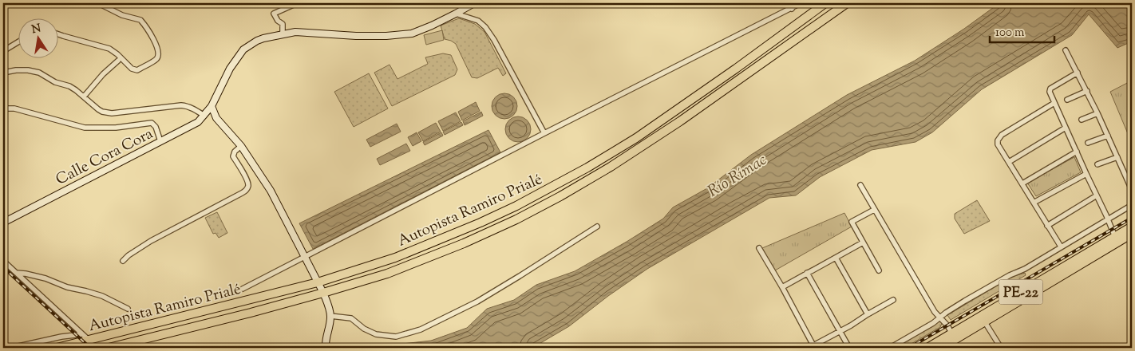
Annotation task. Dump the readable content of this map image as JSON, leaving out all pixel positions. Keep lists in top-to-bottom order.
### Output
{
  "streets": {
    "highway": ["Autopista Ramiro Prialé", "PE-22"],
    "street": ["Calle Cora Cora"]
  },
  "water": ["Río Rímac"],
  "scale_bar": "100 m",
  "north": "top"
}
